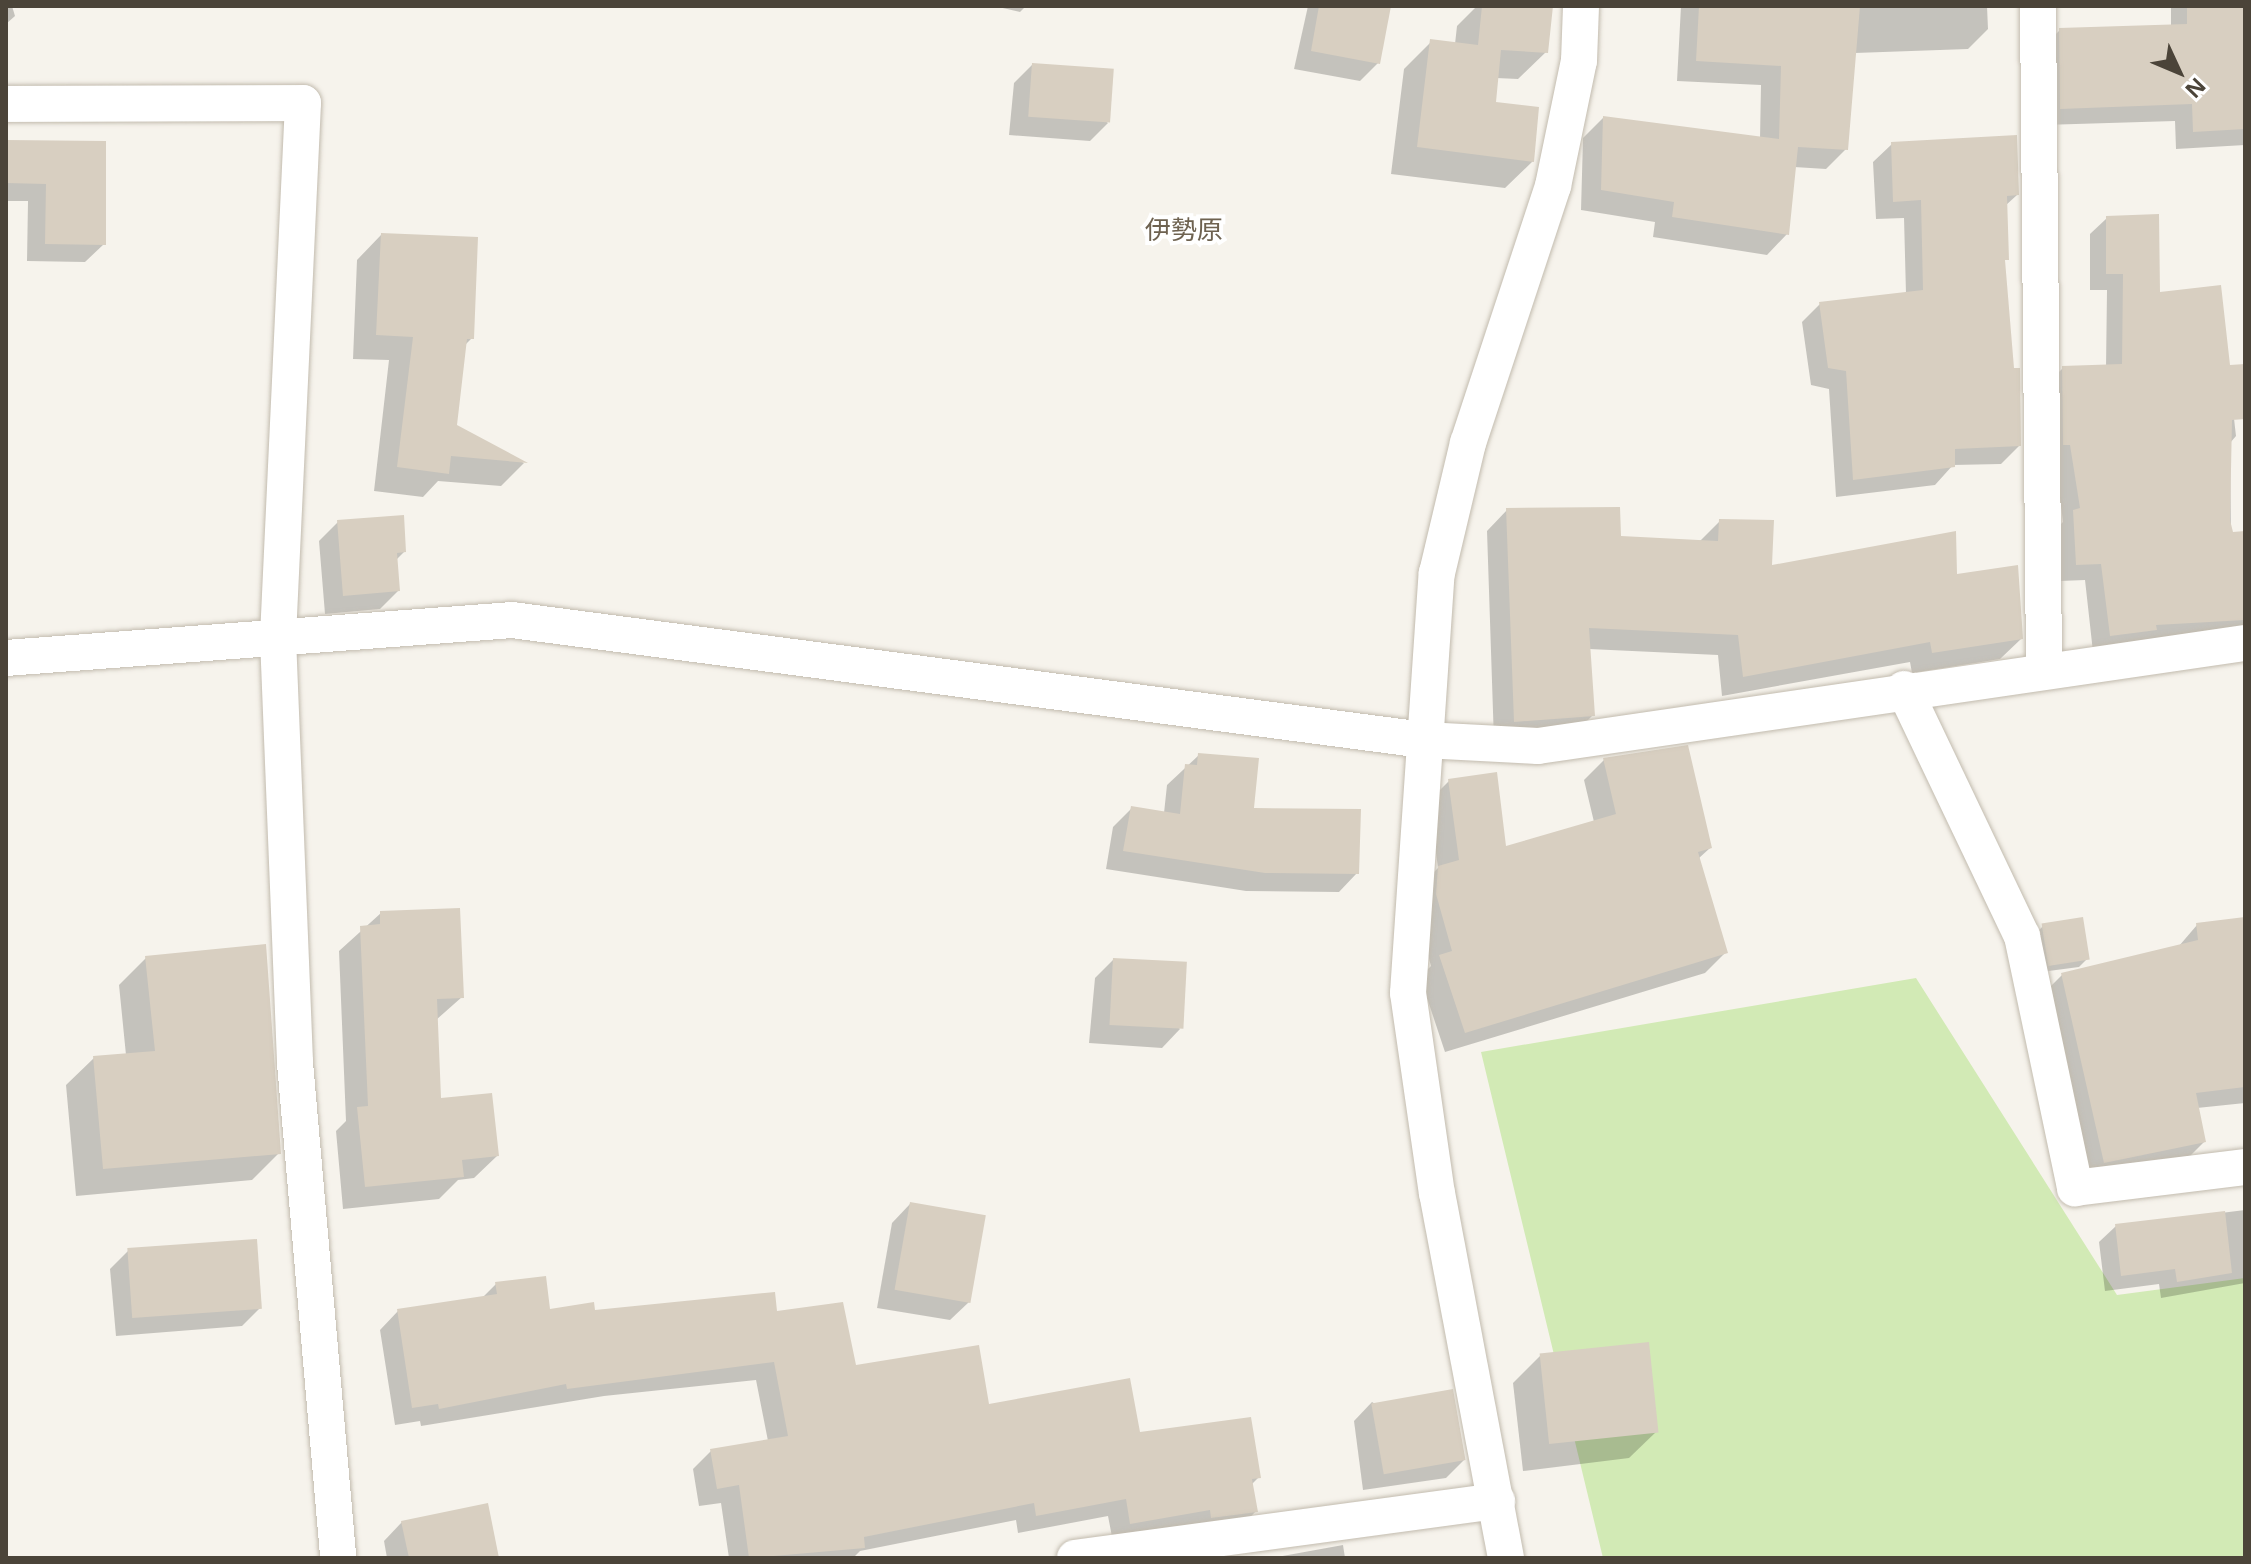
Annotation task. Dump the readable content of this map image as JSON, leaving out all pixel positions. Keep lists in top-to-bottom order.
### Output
{
  "districts": ["伊勢原"],
  "north": "bottom right"
}
